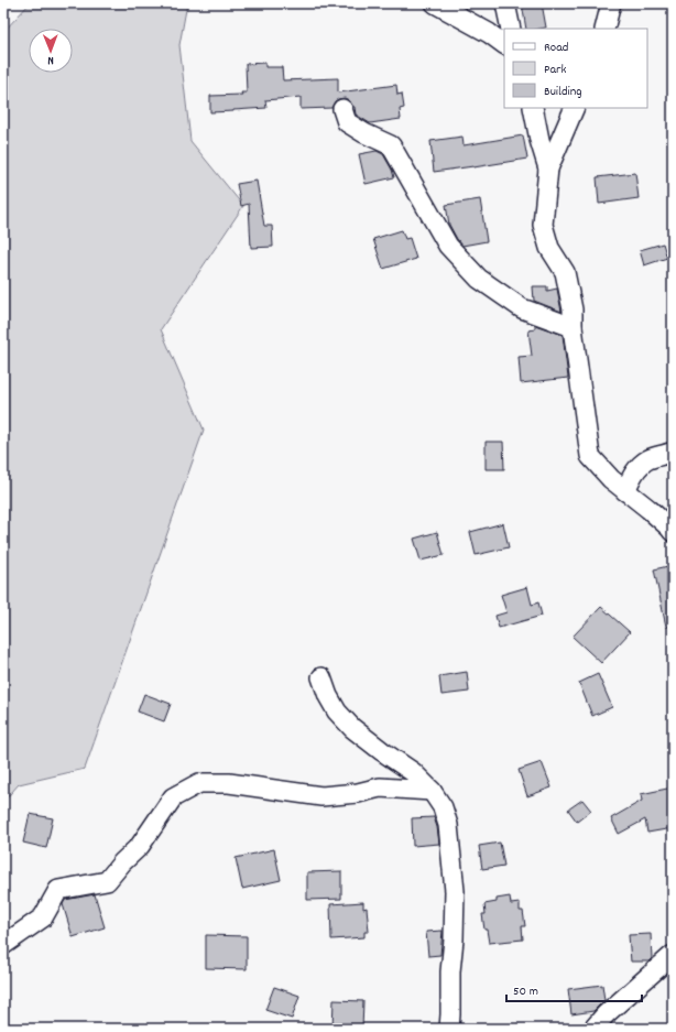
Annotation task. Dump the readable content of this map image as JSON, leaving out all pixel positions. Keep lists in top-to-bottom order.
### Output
{
  "legend": ["Road", "Park", "Building"],
  "scale_bar": "50 m",
  "north": "bottom"
}
